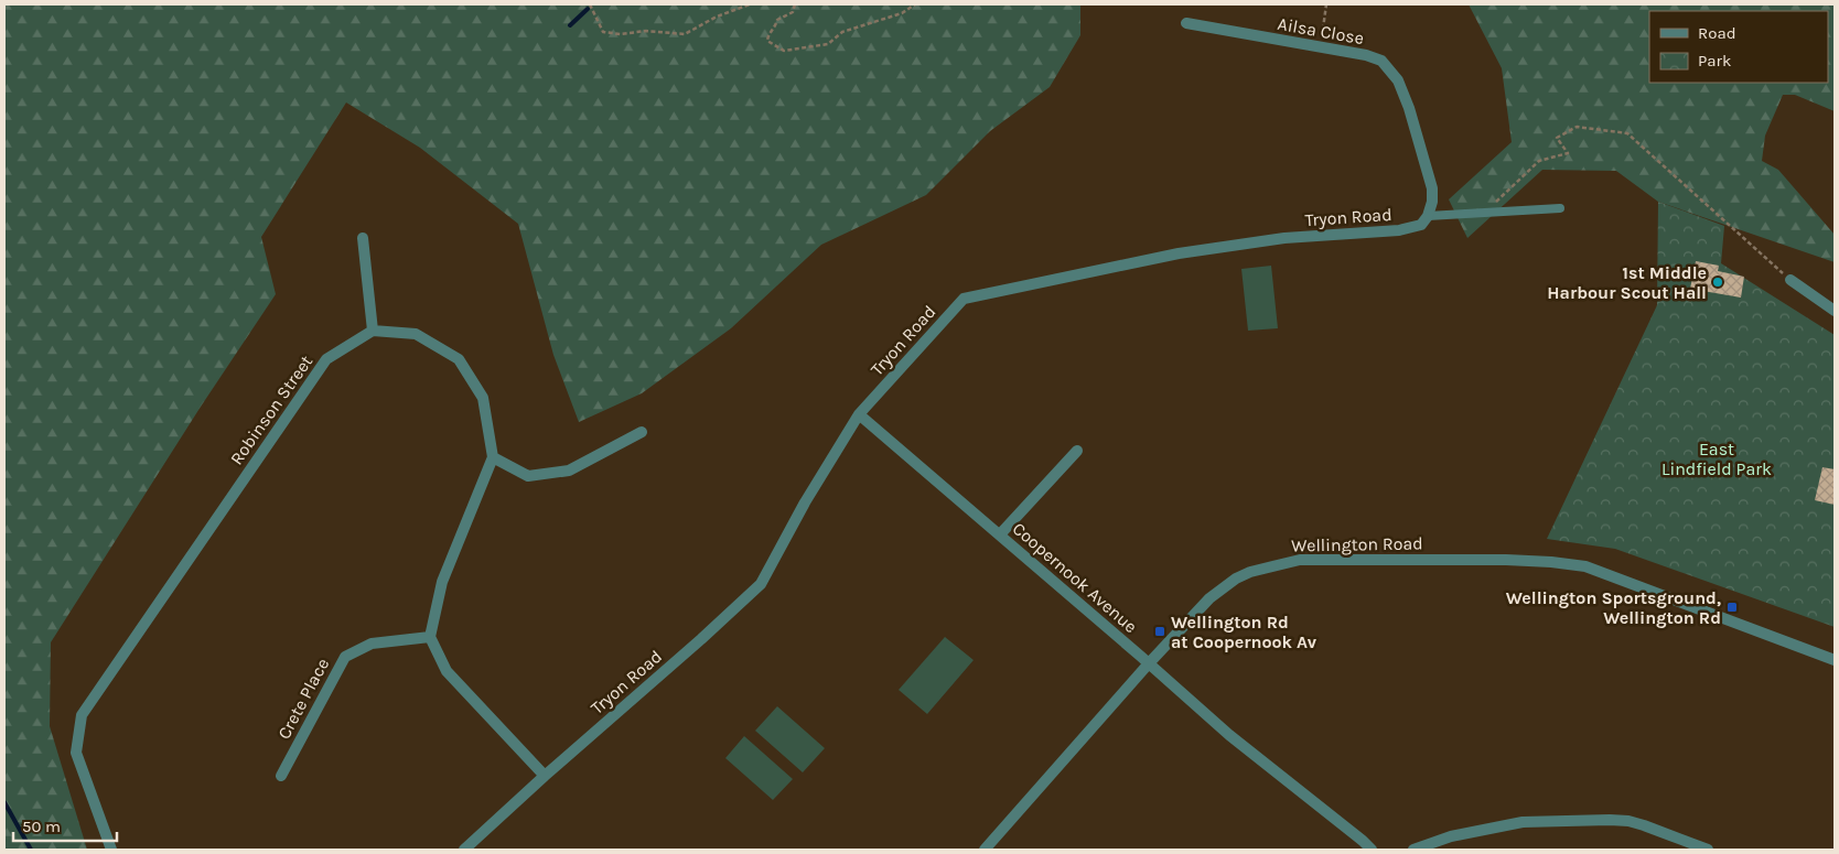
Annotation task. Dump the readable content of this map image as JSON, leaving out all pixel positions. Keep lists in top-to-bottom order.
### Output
{
  "streets": {
    "street": [
      "Ailsa Close",
      "Tryon Road",
      "Robinson Street",
      "Wellington Road",
      "Coopernook Avenue",
      "Crete Place"
    ]
  },
  "crossings": [
    ["Ailsa Close", "Tryon Road"],
    ["Tryon Road", "Coopernook Avenue"],
    ["Wellington Road", "Coopernook Avenue"]
  ],
  "parks": ["East Lindfield Park"],
  "places": {
    "other": ["1st Middle Harbour Scout Hall"],
    "transit": ["Wellington Sportsground, Wellington Rd", "Wellington Rd at Coopernook Av"]
  },
  "legend": ["Road", "Park"],
  "scale_bar": "50 m"
}
